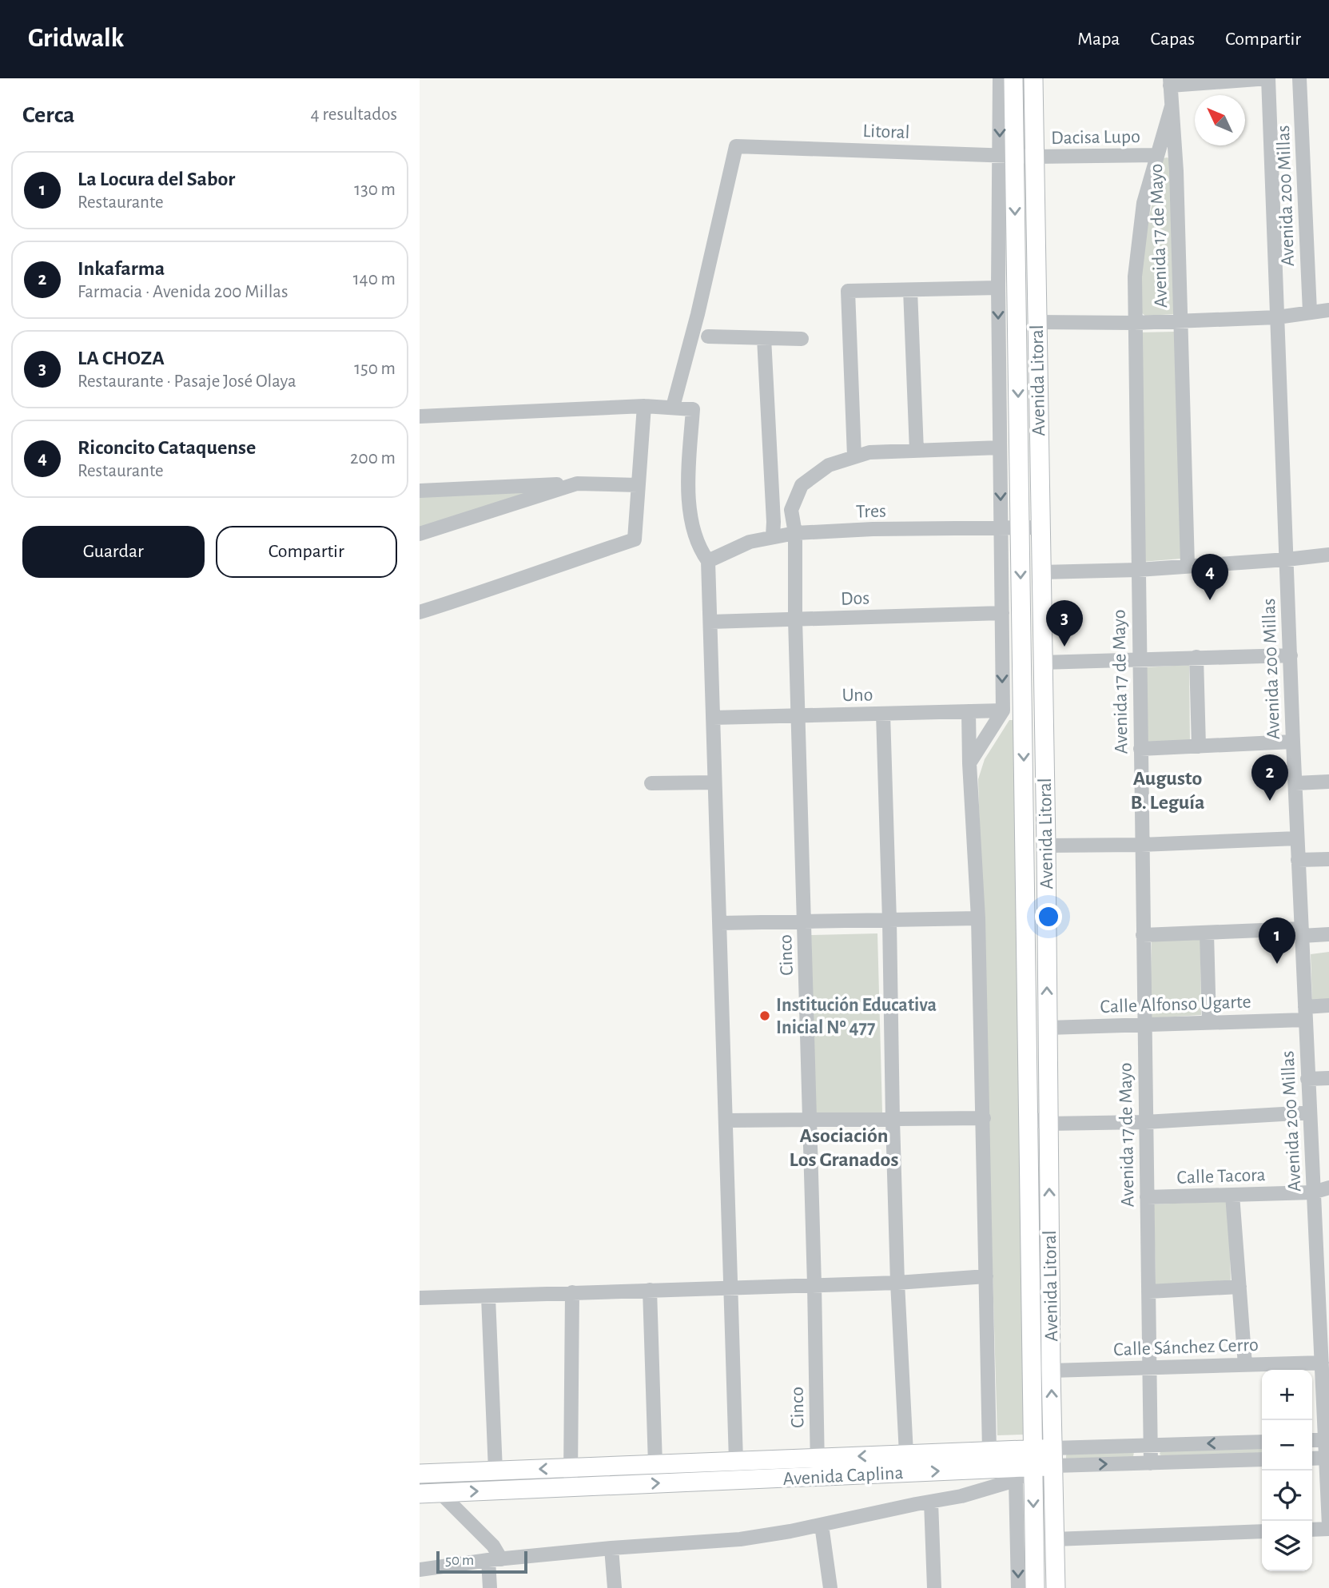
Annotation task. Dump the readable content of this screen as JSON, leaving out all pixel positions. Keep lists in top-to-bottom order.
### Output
{
  "streets": {
    "main road": ["Avenida Litoral", "Avenida Caplina"],
    "street": [
      "Litoral",
      "Dacisa Lupo",
      "Avenida 200 Millas",
      "Avenida 17 de Mayo",
      "Tres",
      "Dos",
      "Uno",
      "Cinco",
      "Calle Alfonso Ugarte",
      "Calle Tacora",
      "Calle Sánchez Cerro"
    ]
  },
  "crossings": [
    ["Litoral", "Dacisa Lupo"],
    ["Litoral", "Avenida Litoral"],
    ["Dacisa Lupo", "Avenida 17 de Mayo"],
    ["Dacisa Lupo", "Avenida Litoral"],
    ["Avenida 200 Millas", "Calle Alfonso Ugarte"],
    ["Avenida 200 Millas", "Calle Tacora"],
    ["Avenida 200 Millas", "Calle Sánchez Cerro"],
    ["Avenida 17 de Mayo", "Calle Alfonso Ugarte"],
    ["Avenida 17 de Mayo", "Calle Tacora"],
    ["Avenida 17 de Mayo", "Calle Sánchez Cerro"],
    ["Avenida 17 de Mayo", "Avenida Caplina"],
    ["Avenida Litoral", "Tres"],
    ["Avenida Litoral", "Dos"],
    ["Avenida Litoral", "Uno"],
    ["Avenida Litoral", "Cinco"],
    ["Avenida Litoral", "Calle Alfonso Ugarte"],
    ["Avenida Litoral", "Calle Sánchez Cerro"],
    ["Avenida Litoral", "Avenida Caplina"],
    ["Tres", "Cinco"],
    ["Dos", "Cinco"],
    ["Uno", "Cinco"],
    ["Cinco", "Avenida Caplina"]
  ],
  "districts": ["Augusto B. Leguía", "Asociación Los Granados"],
  "places": ["Institución Educativa Inicial Nº 477"],
  "scale_bar": "50 m",
  "north": "top left",
  "page": {
    "header": "Gridwalk",
    "nav": ["Mapa", "Capas", "Compartir"],
    "heading": ["Cerca", "4 resultados"],
    "list": [
      {
        "mark": "1",
        "name": "La Locura del Sabor",
        "note": "Restaurante",
        "value": "130 m"
      },
      {
        "mark": "2",
        "name": "Inkafarma",
        "note": "Farmacia · Avenida 200 Millas",
        "value": "140 m"
      },
      {
        "mark": "3",
        "name": "LA CHOZA",
        "note": "Restaurante · Pasaje José Olaya",
        "value": "150 m"
      },
      {
        "mark": "4",
        "name": "Riconcito Cataquense",
        "note": "Restaurante",
        "value": "200 m"
      }
    ],
    "buttons": ["Guardar", "Compartir"],
    "pins": [
      "4",
      "3",
      "2",
      "1"
    ],
    "map_buttons": ["+", "−"],
    "scale": "50 m"
  }
}
